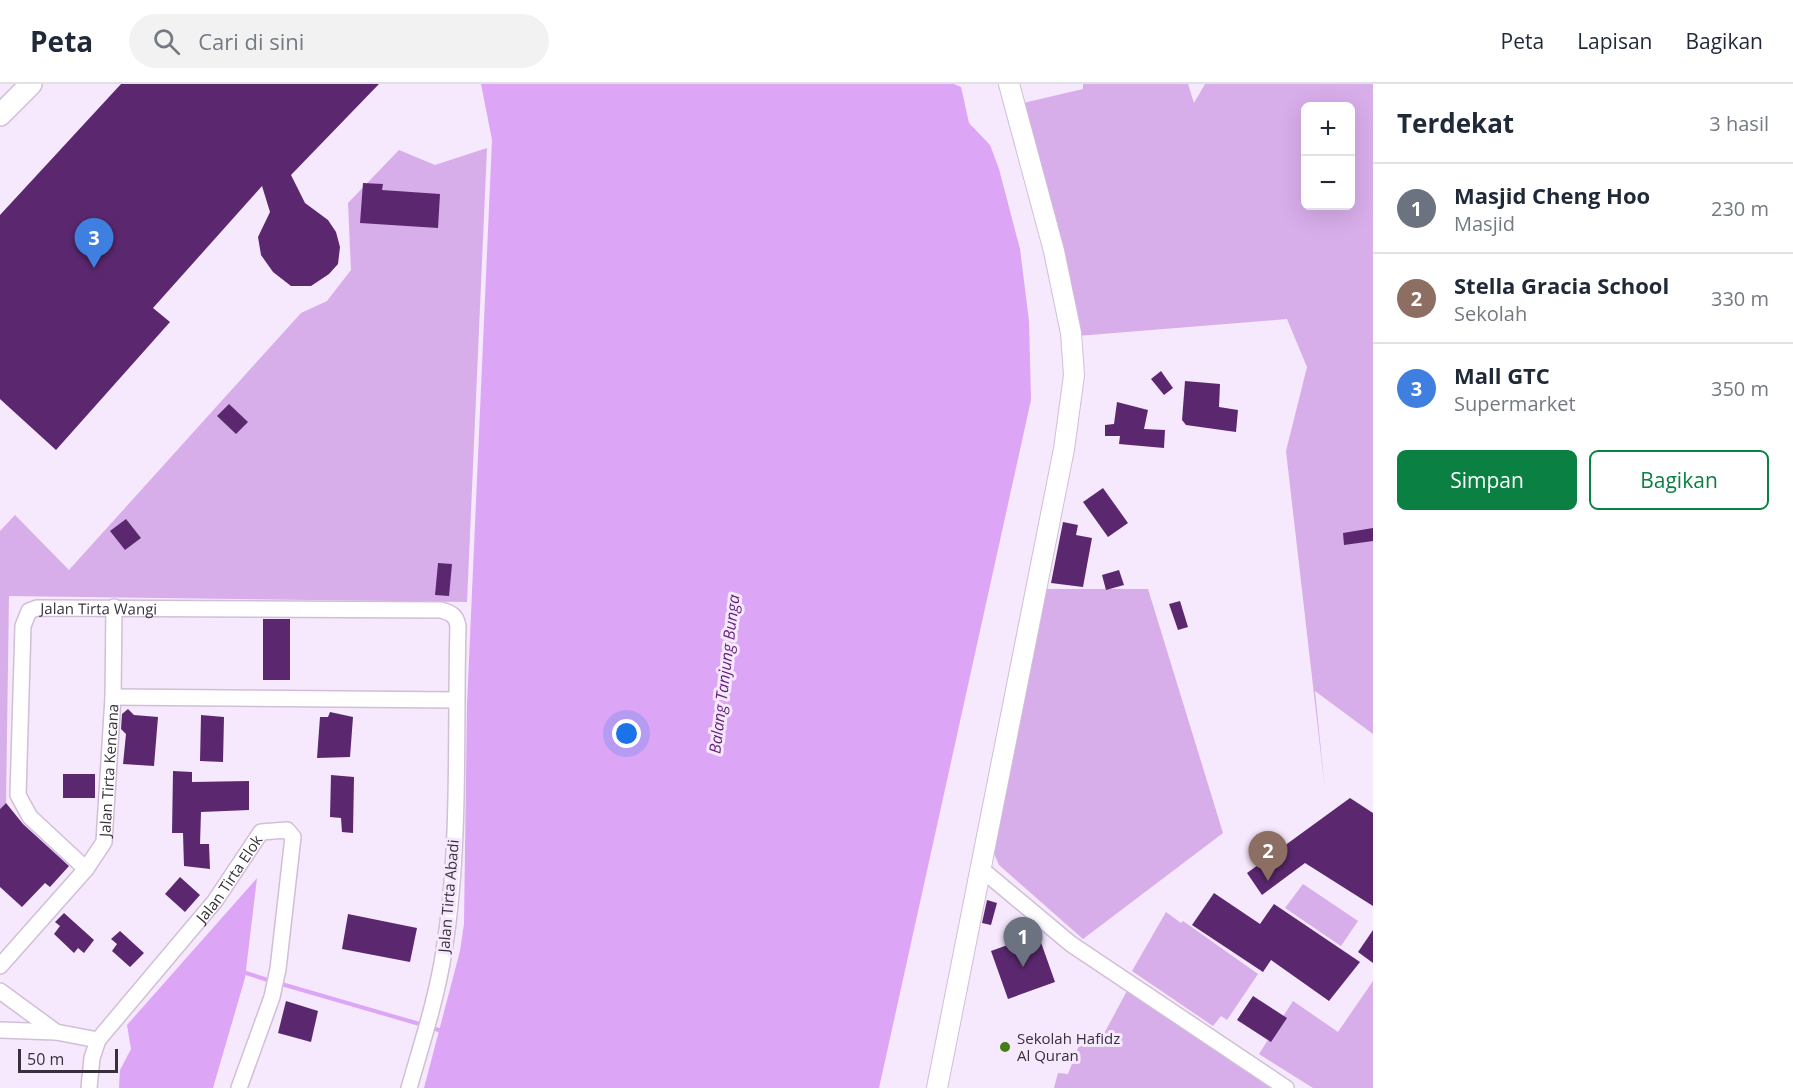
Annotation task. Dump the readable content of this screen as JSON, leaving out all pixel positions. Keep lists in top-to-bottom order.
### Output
{
  "streets": {
    "street": [
      "Jalan Tirta Wangi",
      "Jalan Tirta Kencana",
      "Jalan Tirta Elok",
      "Jalan Tirta Abadi"
    ]
  },
  "crossings": [
    ["Jalan Tirta Wangi", "Jalan Tirta Kencana"],
    ["Jalan Tirta Wangi", "Jalan Tirta Abadi"]
  ],
  "water": ["Balang Tanjung Bunga"],
  "places": ["Sekolah Hafidz Al Quran"],
  "scale_bar": "50 m",
  "page": {
    "header": "Peta",
    "search": "Cari di sini",
    "nav": ["Peta", "Lapisan", "Bagikan"],
    "heading": ["Terdekat", "3 hasil"],
    "map_buttons": ["+", "−"],
    "list": [
      {
        "mark": "1",
        "name": "Masjid Cheng Hoo",
        "note": "Masjid",
        "value": "230 m"
      },
      {
        "mark": "2",
        "name": "Stella Gracia School",
        "note": "Sekolah",
        "value": "330 m"
      },
      {
        "mark": "3",
        "name": "Mall GTC",
        "note": "Supermarket",
        "value": "350 m"
      }
    ],
    "pins": ["3", "2", "1"],
    "buttons": ["Simpan", "Bagikan"],
    "scale": "50 m"
  }
}
